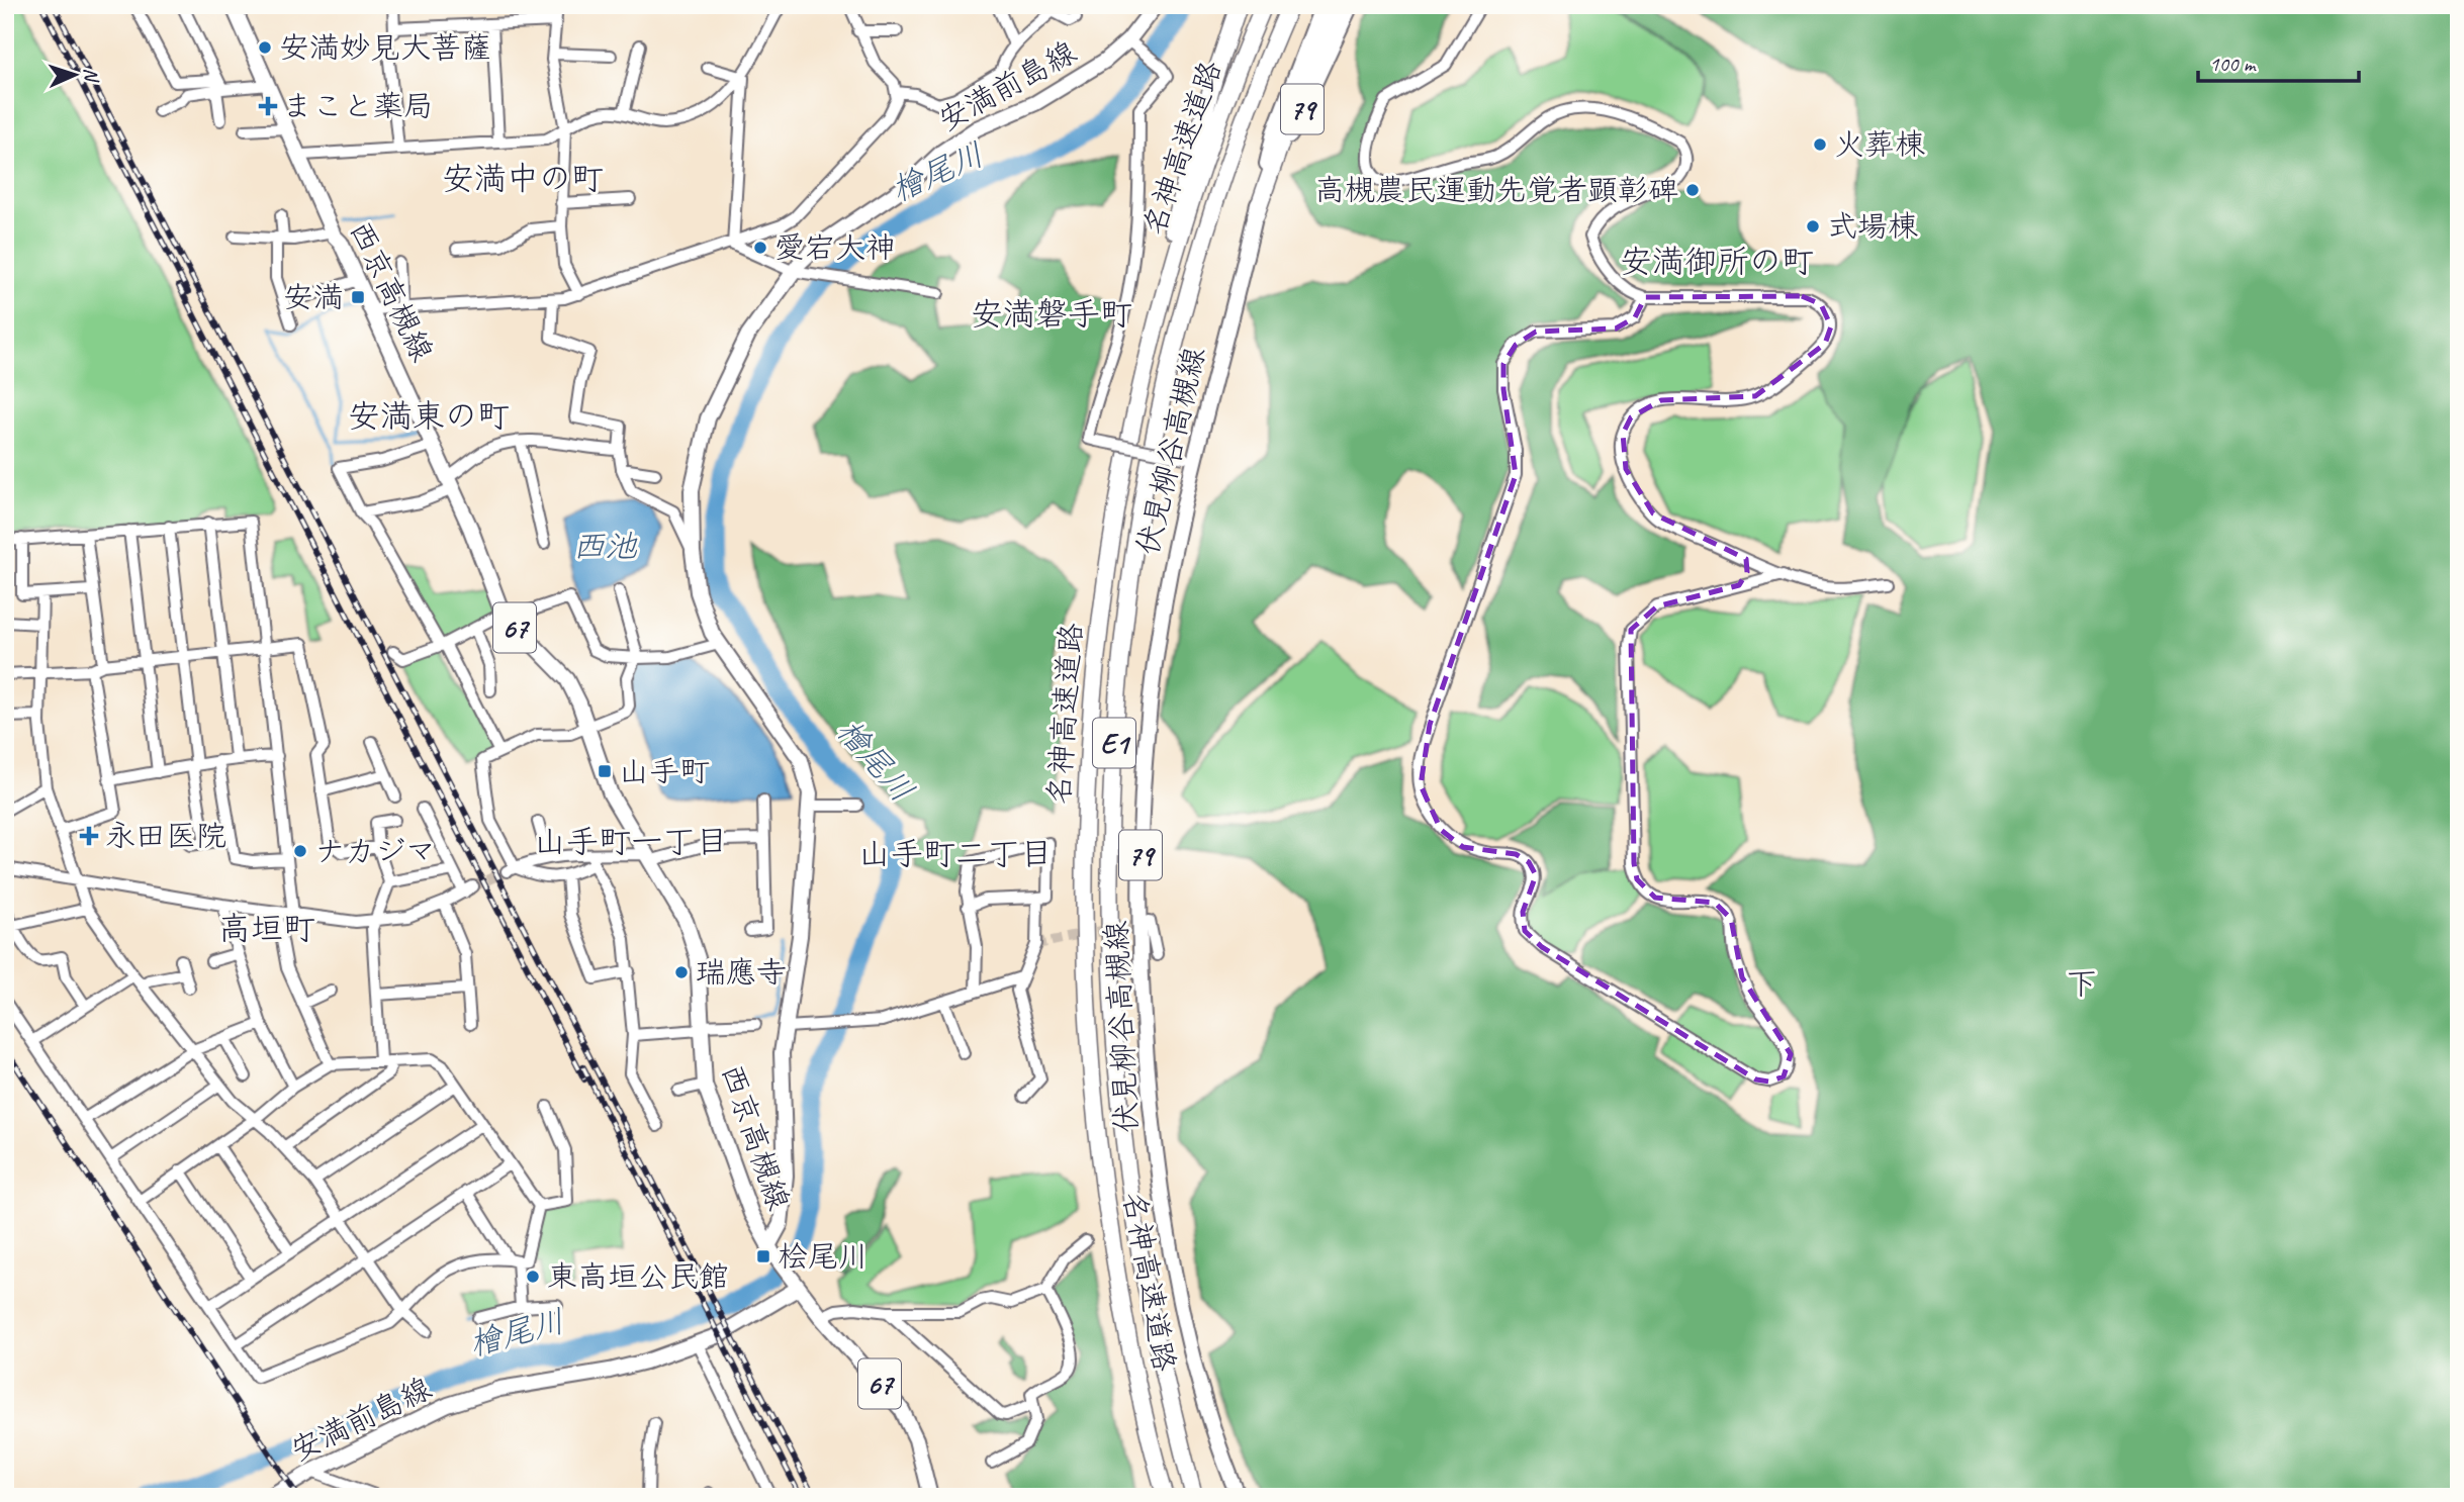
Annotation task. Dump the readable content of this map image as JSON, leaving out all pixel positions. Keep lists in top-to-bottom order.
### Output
{
  "streets": {
    "highway": ["名神高速道路", "E1"],
    "main road": [
      "安満前島線",
      "79",
      "西京高槻線",
      "伏見柳谷高槻線",
      "67"
    ]
  },
  "crossings": [
    ["安満前島線", "西京高槻線"]
  ],
  "districts": [
    "安満中の町",
    "安満御所の町",
    "安満磐手町",
    "安満東の町",
    "山手町一丁目",
    "山手町二丁目",
    "高垣町",
    "下"
  ],
  "water": ["檜尾川", "西池"],
  "places": {
    "other": [
      "安満妙見大菩薩",
      "火葬棟",
      "高槻農民運動先覚者顕彰碑",
      "式場棟",
      "愛宕大神",
      "ナカジマ",
      "瑞應寺",
      "東高垣公民館"
    ],
    "health": ["まこと薬局", "永田医院"],
    "transit": ["安満", "山手町", "桧尾川"]
  },
  "scale_bar": "100 m",
  "north": "right"
}
